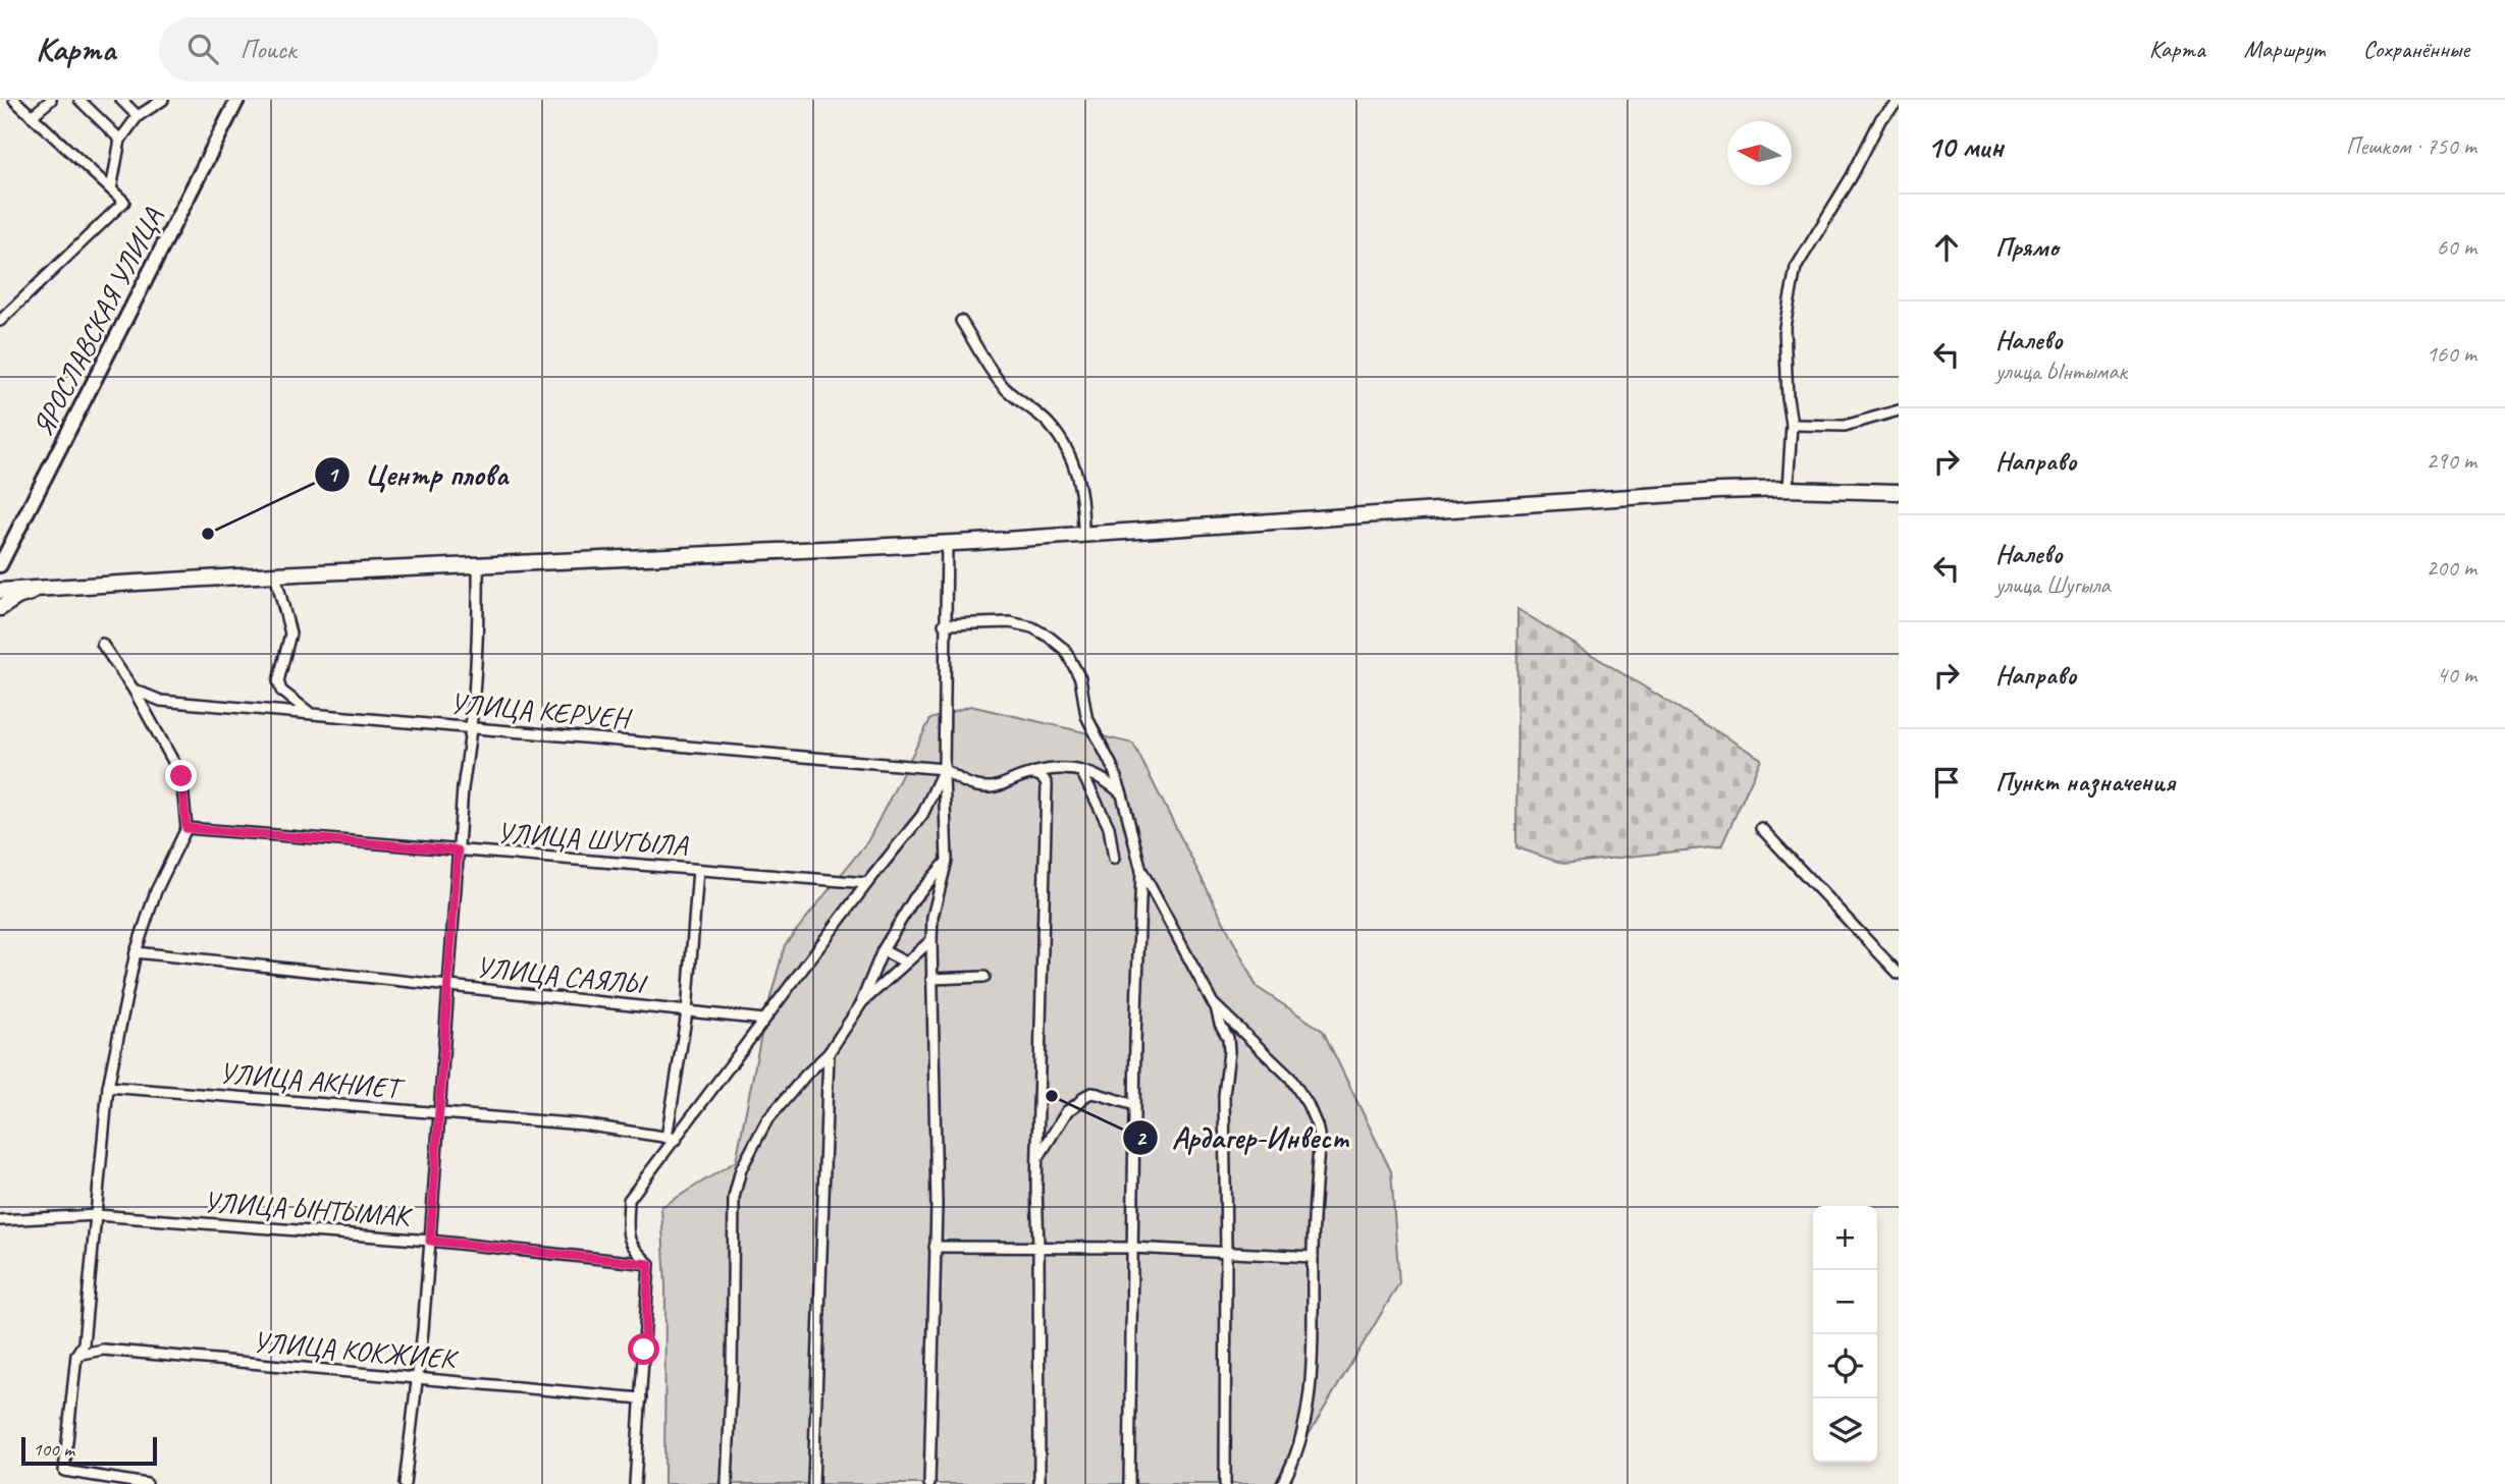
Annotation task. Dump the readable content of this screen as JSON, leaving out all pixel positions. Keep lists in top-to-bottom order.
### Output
{
  "streets": {
    "main road": ["ЯРОСЛАВСКАЯ УЛИЦА"],
    "street": [
      "УЛИЦА КЕРУЕН",
      "УЛИЦА ШУГЫЛА",
      "УЛИЦА САЯЛЫ",
      "УЛИЦА АКНИЕТ",
      "УЛИЦА ЫНТЫМАК",
      "УЛИЦА КОКЖИЕК"
    ]
  },
  "places": ["Центр плова", "Ардагер-Инвест"],
  "scale_bar": "100 m",
  "north": "left",
  "page": {
    "header": "Карта",
    "search": "Поиск",
    "nav": ["Карта", "Маршрут", "Сохранённые"],
    "heading": ["10 мин", "Пешком · 750 m"],
    "list": [
      ["Прямо", "60 m"],
      ["Налево", "улица Ынтымак", "160 m"],
      ["Направо", "290 m"],
      ["Налево", "улица Шугыла", "200 m"],
      ["Направо", "40 m"],
      "Пункт назначения"
    ],
    "map_buttons": ["+", "−"],
    "scale": "100 m"
  }
}
